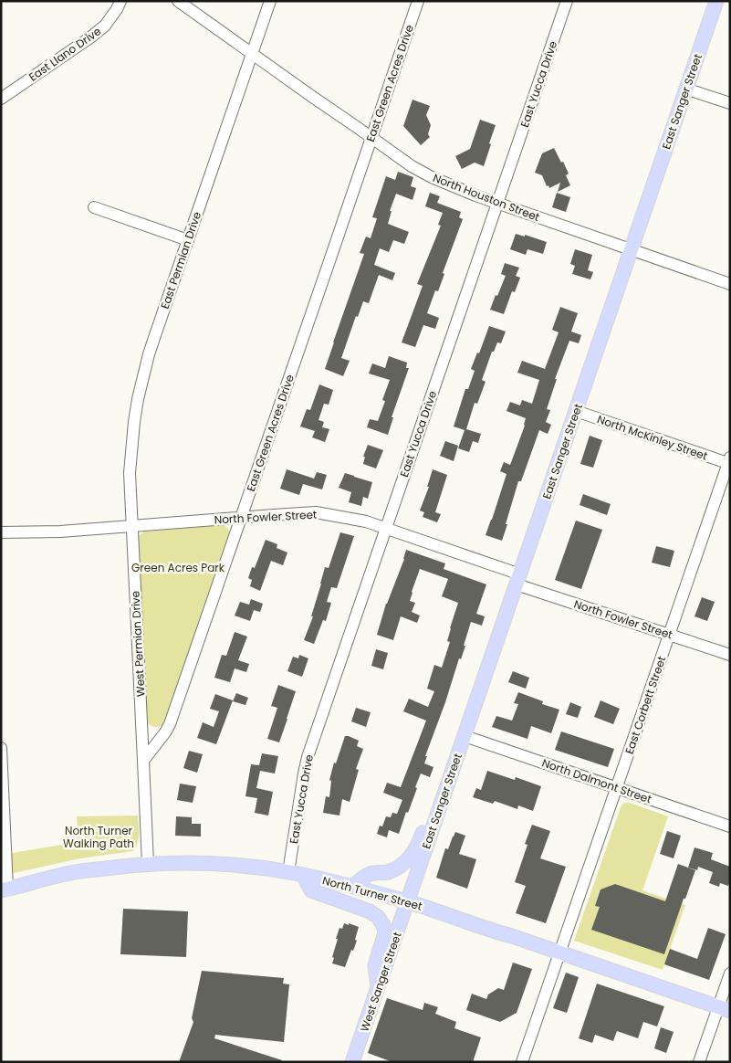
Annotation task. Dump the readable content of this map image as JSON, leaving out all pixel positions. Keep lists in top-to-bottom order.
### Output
{
  "streets": {
    "main road": ["East Sanger Street", "North Turner Street", "West Sanger Street"],
    "street": [
      "East Llano Drive",
      "East Green Acres Drive",
      "East Yucca Drive",
      "North Houston Street",
      "East Permian Drive",
      "North McKinley Street",
      "North Fowler Street",
      "West Permian Drive",
      "East Corbett Street",
      "North Dalmont Street"
    ]
  },
  "crossings": [
    ["East Green Acres Drive", "North Houston Street"],
    ["East Green Acres Drive", "North Fowler Street"],
    ["East Green Acres Drive", "West Permian Drive"],
    ["East Yucca Drive", "North Houston Street"],
    ["East Yucca Drive", "North Fowler Street"],
    ["East Yucca Drive", "North Turner Street"],
    ["East Sanger Street", "North Houston Street"],
    ["East Sanger Street", "North McKinley Street"],
    ["East Sanger Street", "North Fowler Street"],
    ["East Sanger Street", "North Dalmont Street"],
    ["East Sanger Street", "North Turner Street"],
    ["East Sanger Street", "West Sanger Street"],
    ["North Houston Street", "East Permian Drive"],
    ["East Permian Drive", "North Fowler Street"],
    ["East Permian Drive", "West Permian Drive"],
    ["North McKinley Street", "East Corbett Street"],
    ["North Fowler Street", "West Permian Drive"],
    ["North Fowler Street", "East Corbett Street"],
    ["East Corbett Street", "North Dalmont Street"],
    ["East Corbett Street", "North Turner Street"],
    ["North Turner Street", "West Sanger Street"]
  ],
  "parks": ["Green Acres Park", "North Turner Walking Path"]
}
